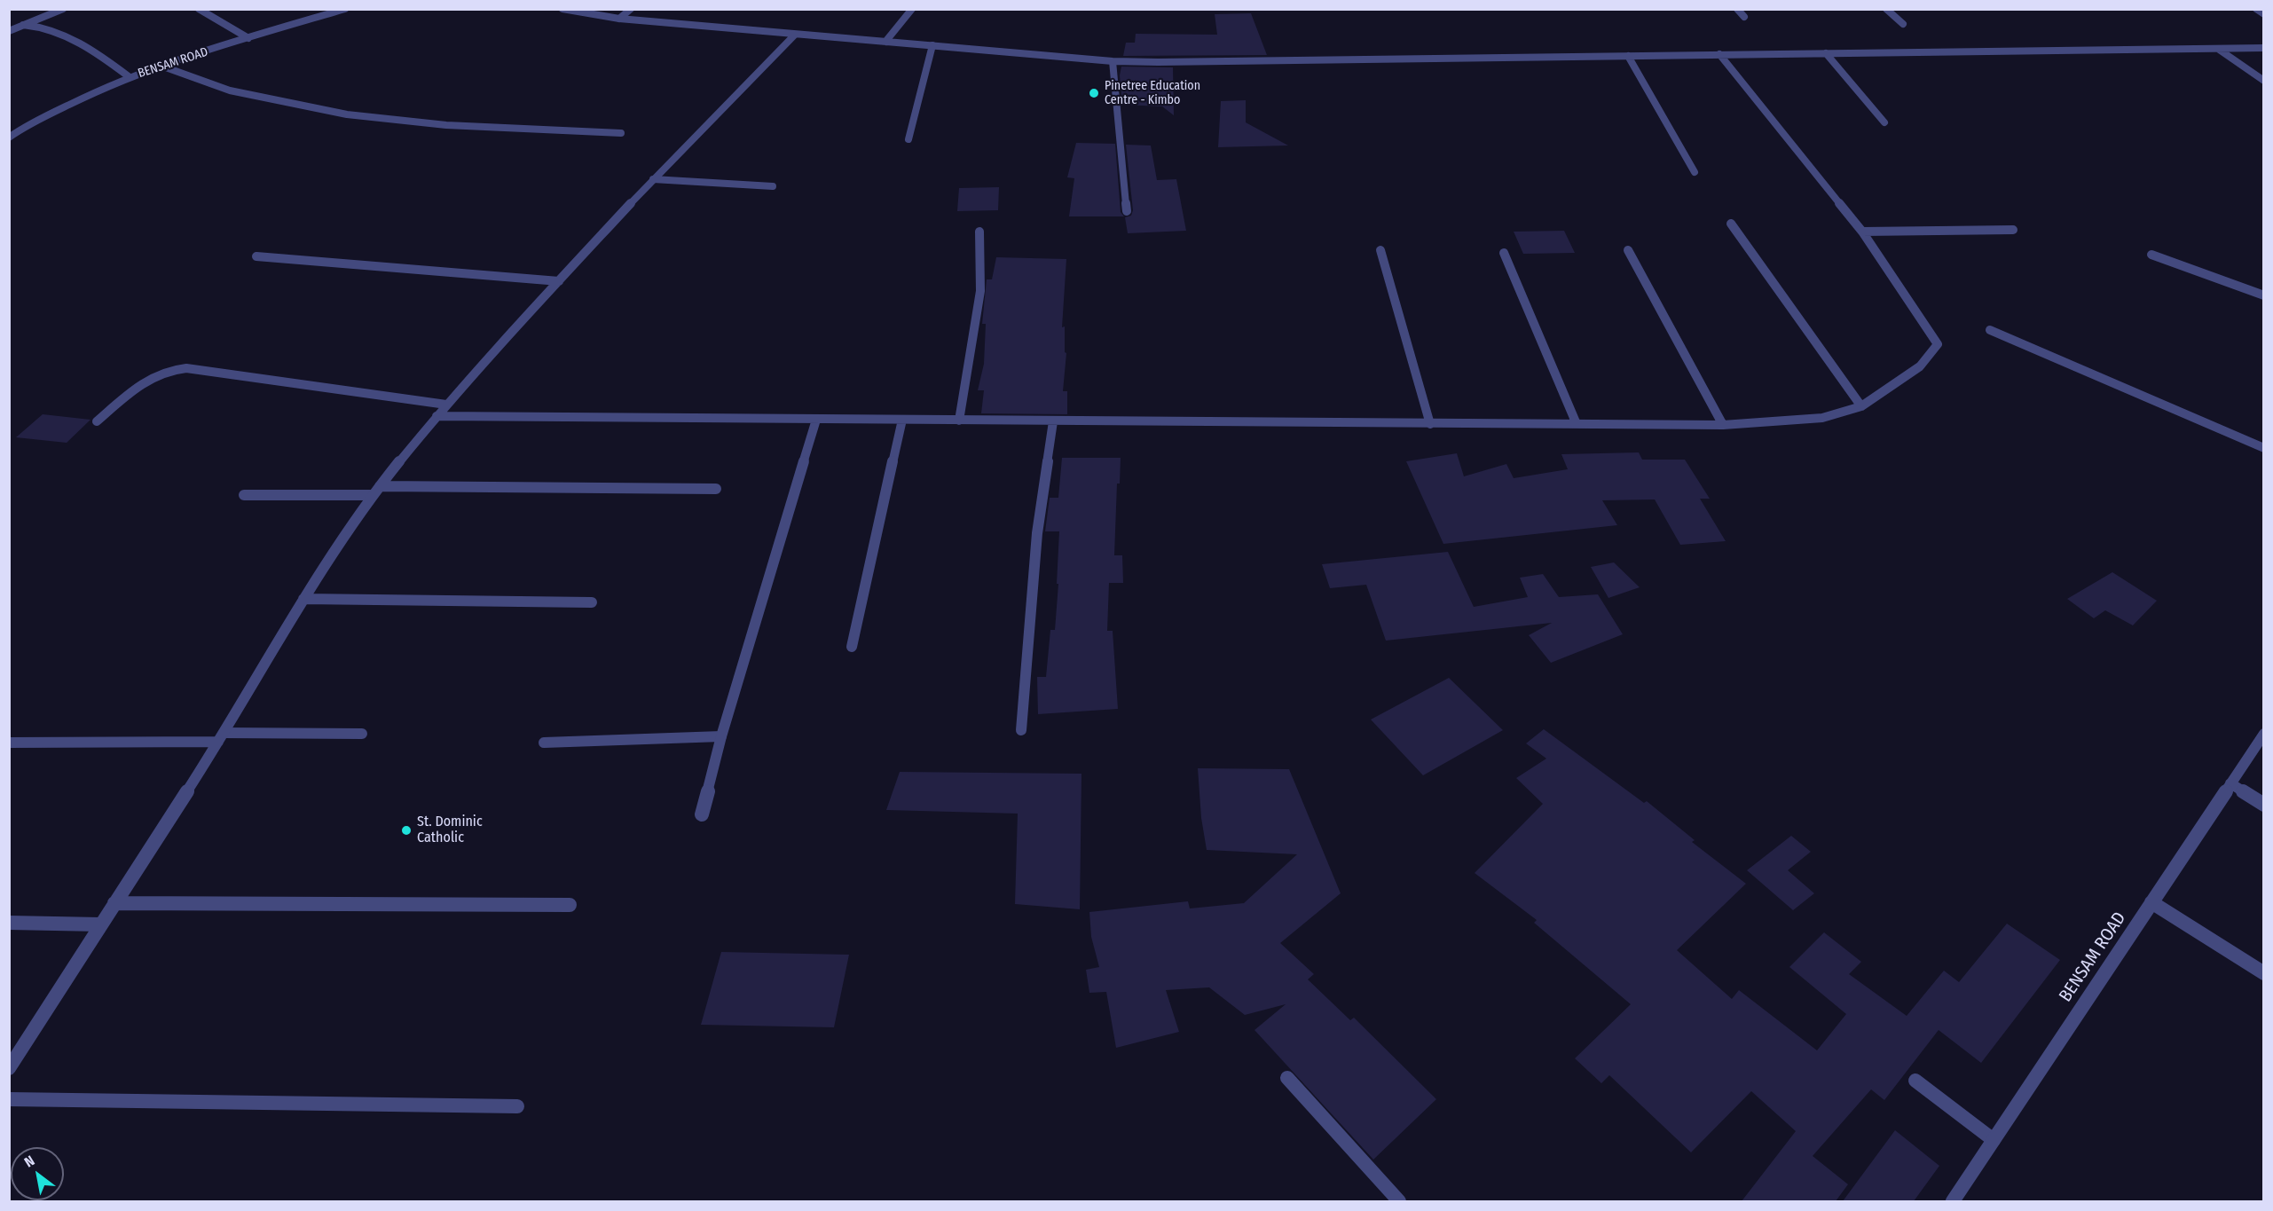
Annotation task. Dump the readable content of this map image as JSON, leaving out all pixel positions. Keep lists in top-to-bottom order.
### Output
{
  "streets": {
    "street": ["BENSAM ROAD"]
  },
  "places": ["Pinetree Education Centre - Kimbo", "St. Dominic Catholic"],
  "north": "top left"
}
